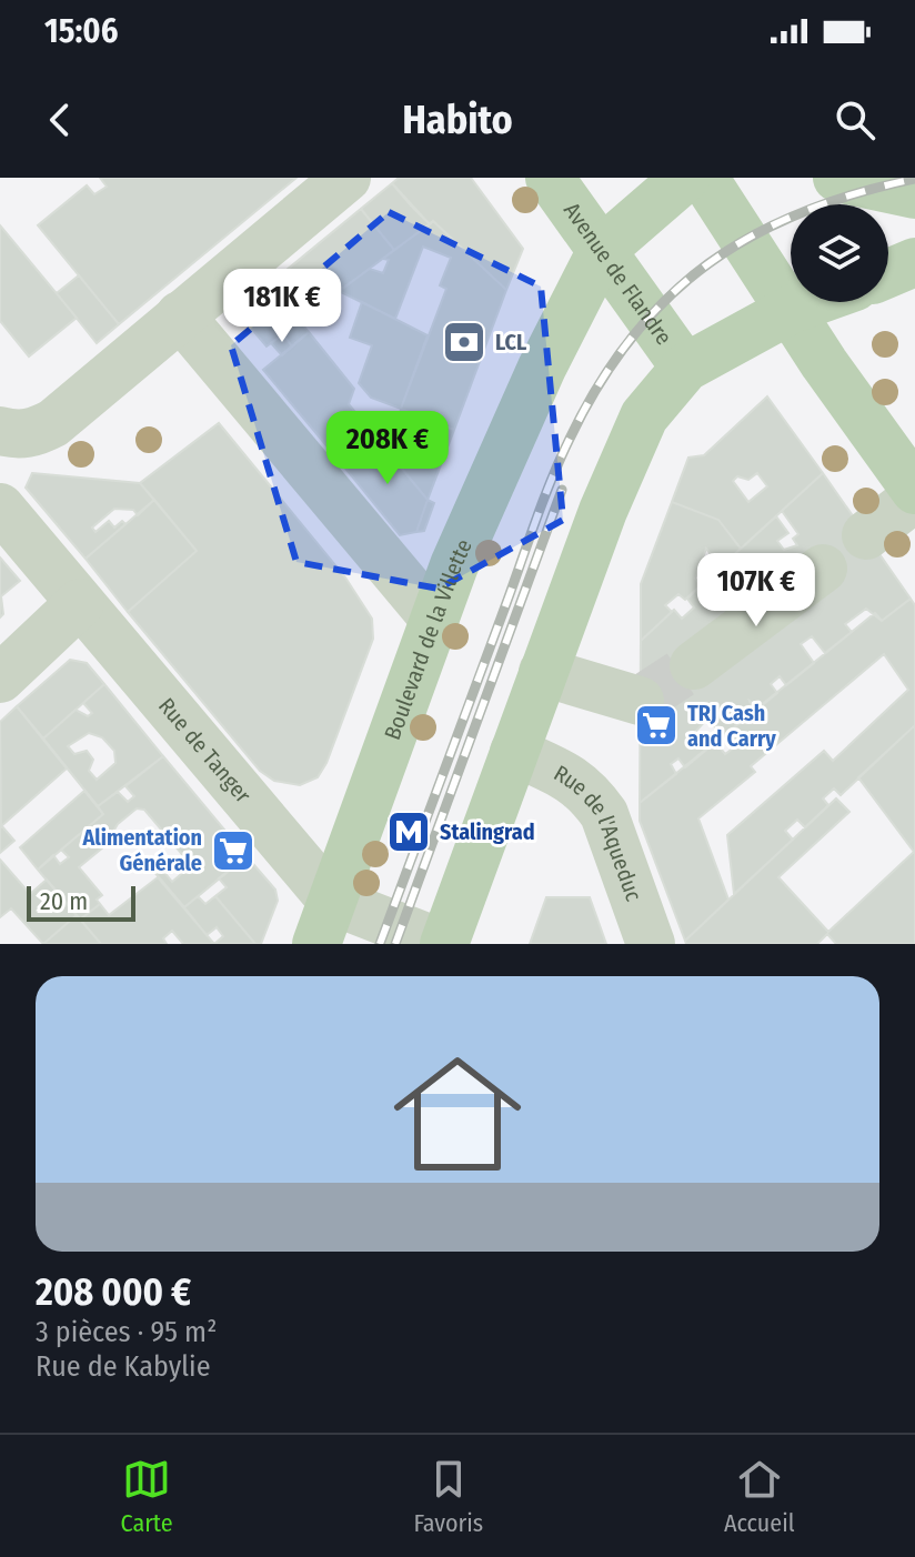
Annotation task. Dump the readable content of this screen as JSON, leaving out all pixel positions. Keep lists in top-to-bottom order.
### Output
{
  "streets": {
    "main road": ["Avenue de Flandre", "Boulevard de la Villette"],
    "street": ["Rue de Tanger", "Rue de l'Aqueduc"]
  },
  "crossings": [
    ["Avenue de Flandre", "Boulevard de la Villette"],
    ["Boulevard de la Villette", "Rue de Tanger"]
  ],
  "places": {
    "bank": ["LCL"],
    "supermarket": ["TRJ Cash and Carry", "Alimentation Générale"],
    "metro station": ["Stalingrad"]
  },
  "scale_bar": "20 m",
  "page": {
    "status": "15:06",
    "header": "Habito",
    "price": ["181K €", "208K €", "107K €"],
    "scale": "20 m",
    "list": [
      {
        "name": "208 000 €",
        "note": "3 pièces · 95 m² · Rue de Kabylie"
      }
    ],
    "tabs": ["Carte", "Favoris", "Accueil"]
  }
}
